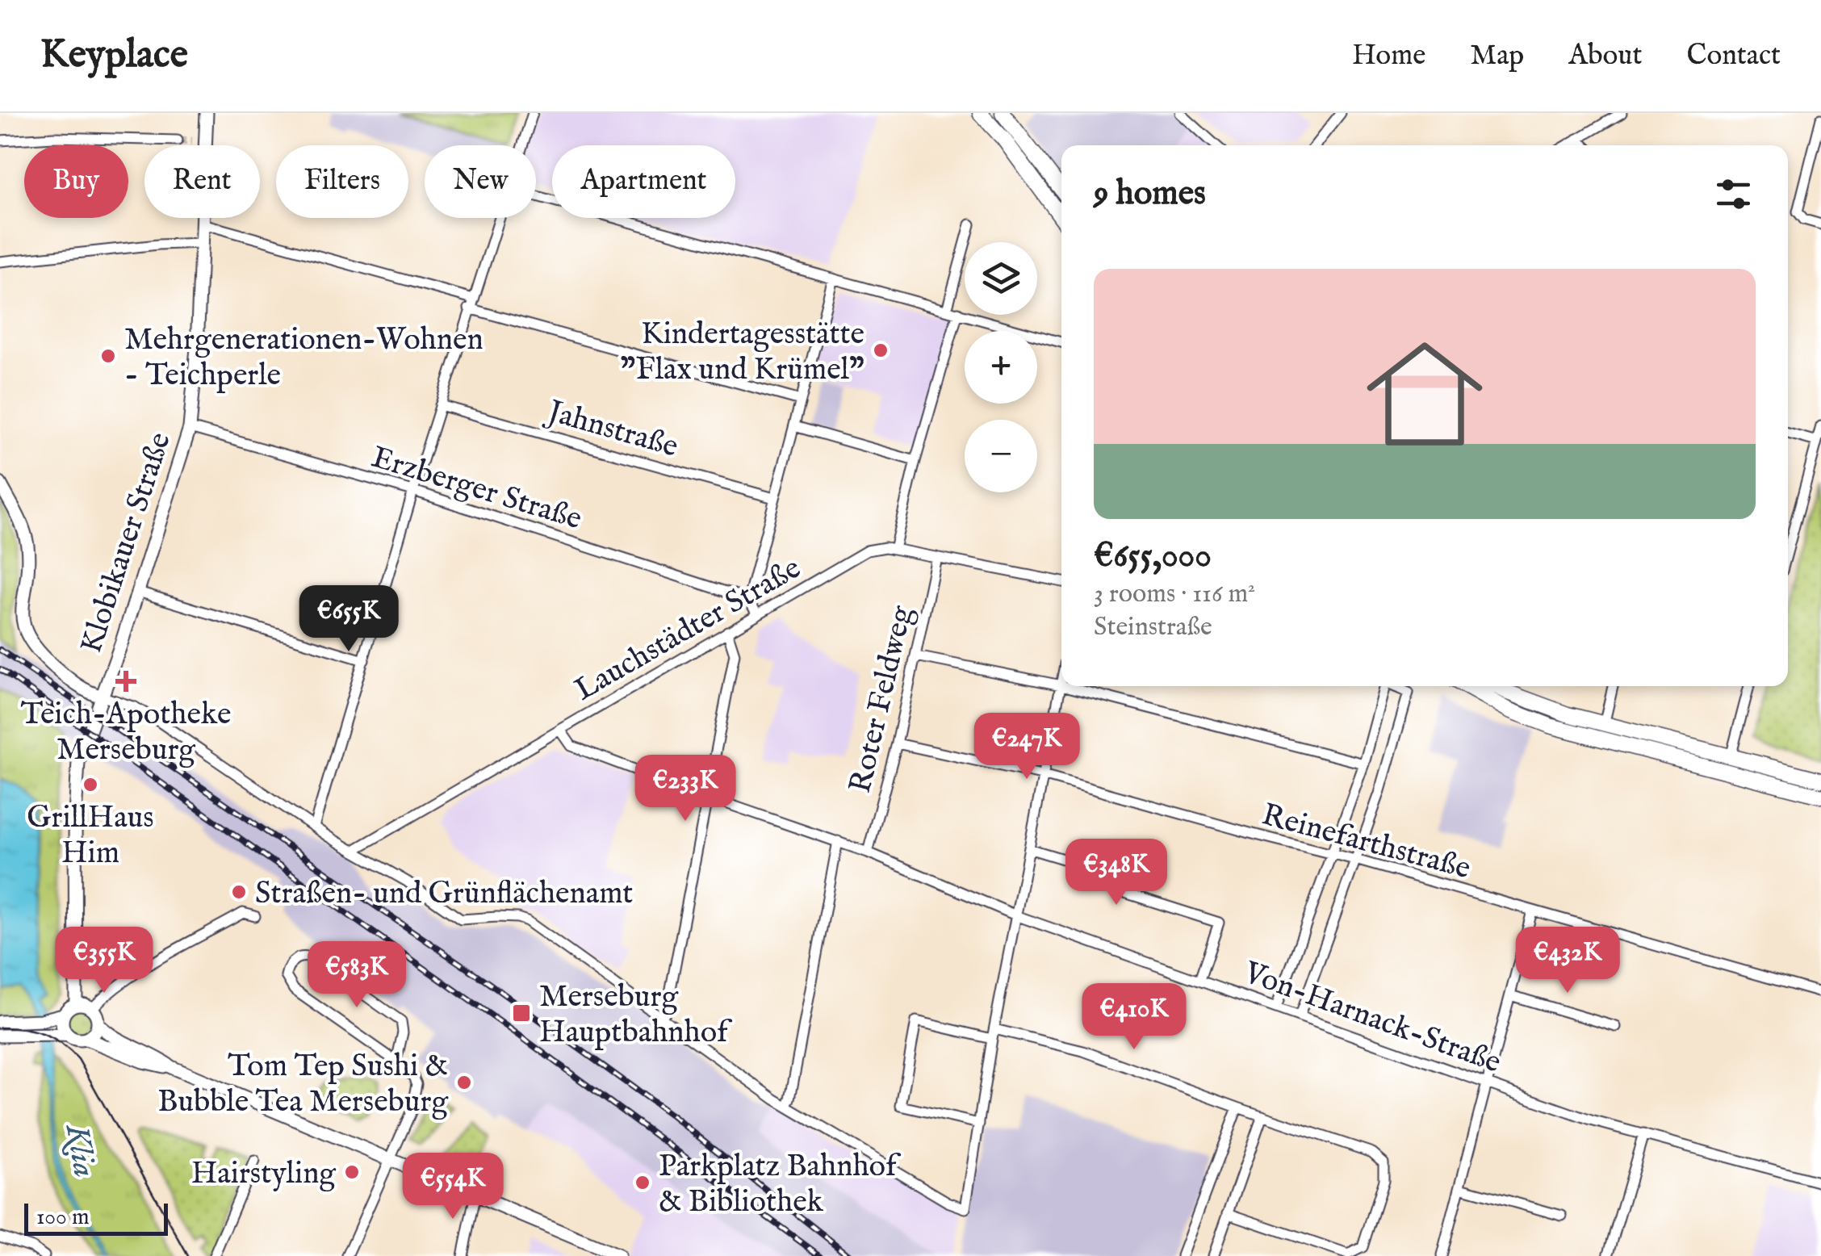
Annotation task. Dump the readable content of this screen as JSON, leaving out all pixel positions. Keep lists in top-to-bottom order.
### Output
{
  "streets": {
    "street": [
      "Jahnstraße",
      "Erzberger Straße",
      "Klobikauer Straße",
      "Lauchstädter Straße",
      "Roter Feldweg",
      "Reinefarthstraße",
      "Von-Harnack-Straße"
    ]
  },
  "crossings": [
    ["Erzberger Straße", "Klobikauer Straße"],
    ["Lauchstädter Straße", "Roter Feldweg"],
    ["Lauchstädter Straße", "Von-Harnack-Straße"],
    ["Roter Feldweg", "Reinefarthstraße"],
    ["Roter Feldweg", "Von-Harnack-Straße"]
  ],
  "water": ["Klia"],
  "places": {
    "other": [
      "Kindertagesstätte \"Flax und Krümel\"",
      "Mehrgenerationen-Wohnen - Teichperle",
      "GrillHaus Him",
      "Straßen- und Grünflächenamt",
      "Tom Tep Sushi & Bubble Tea Merseburg",
      "Hairstyling",
      "Parkplatz Bahnhof & Bibliothek"
    ],
    "health": ["Teich-Apotheke Merseburg"],
    "transit": ["Merseburg Hauptbahnhof"]
  },
  "scale_bar": "100 m",
  "page": {
    "header": "Keyplace",
    "nav": [
      "Home",
      "Map",
      "About",
      "Contact"
    ],
    "chip": [
      "Buy",
      "Rent",
      "Filters",
      "New",
      "Apartment"
    ],
    "heading": "9 homes",
    "map_buttons": ["+", "−"],
    "list": [
      {
        "name": "€655,000",
        "note": "3 rooms · 116 m² · Steinstraße"
      }
    ],
    "price": [
      "€655K",
      "€247K",
      "€233K",
      "€348K",
      "€355K",
      "€432K",
      "€583K",
      "€410K",
      "€554K"
    ],
    "scale": "100 m"
  }
}
